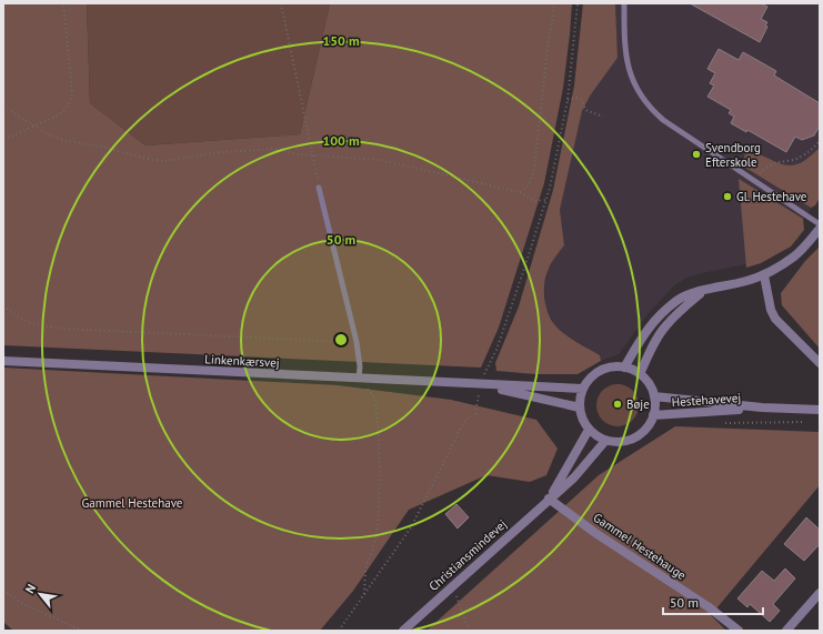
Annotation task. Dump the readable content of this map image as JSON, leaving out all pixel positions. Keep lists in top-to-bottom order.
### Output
{
  "streets": {
    "street": [
      "Linkenkærsvej",
      "Hestehavevej",
      "Gammel Hestehauge",
      "Christiansmindevej"
    ]
  },
  "crossings": [
    ["Linkenkærsvej", "Hestehavevej"],
    ["Linkenkærsvej", "Christiansmindevej"],
    ["Hestehavevej", "Christiansmindevej"],
    ["Gammel Hestehauge", "Christiansmindevej"]
  ],
  "parks": ["Gammel Hestehave"],
  "places": ["Svendborg Efterskole", "Gl. Hestehave", "Bøje"],
  "scale_bar": "50 m",
  "north": "top left",
  "rings": ["150 m", "100 m", "50 m"]
}
